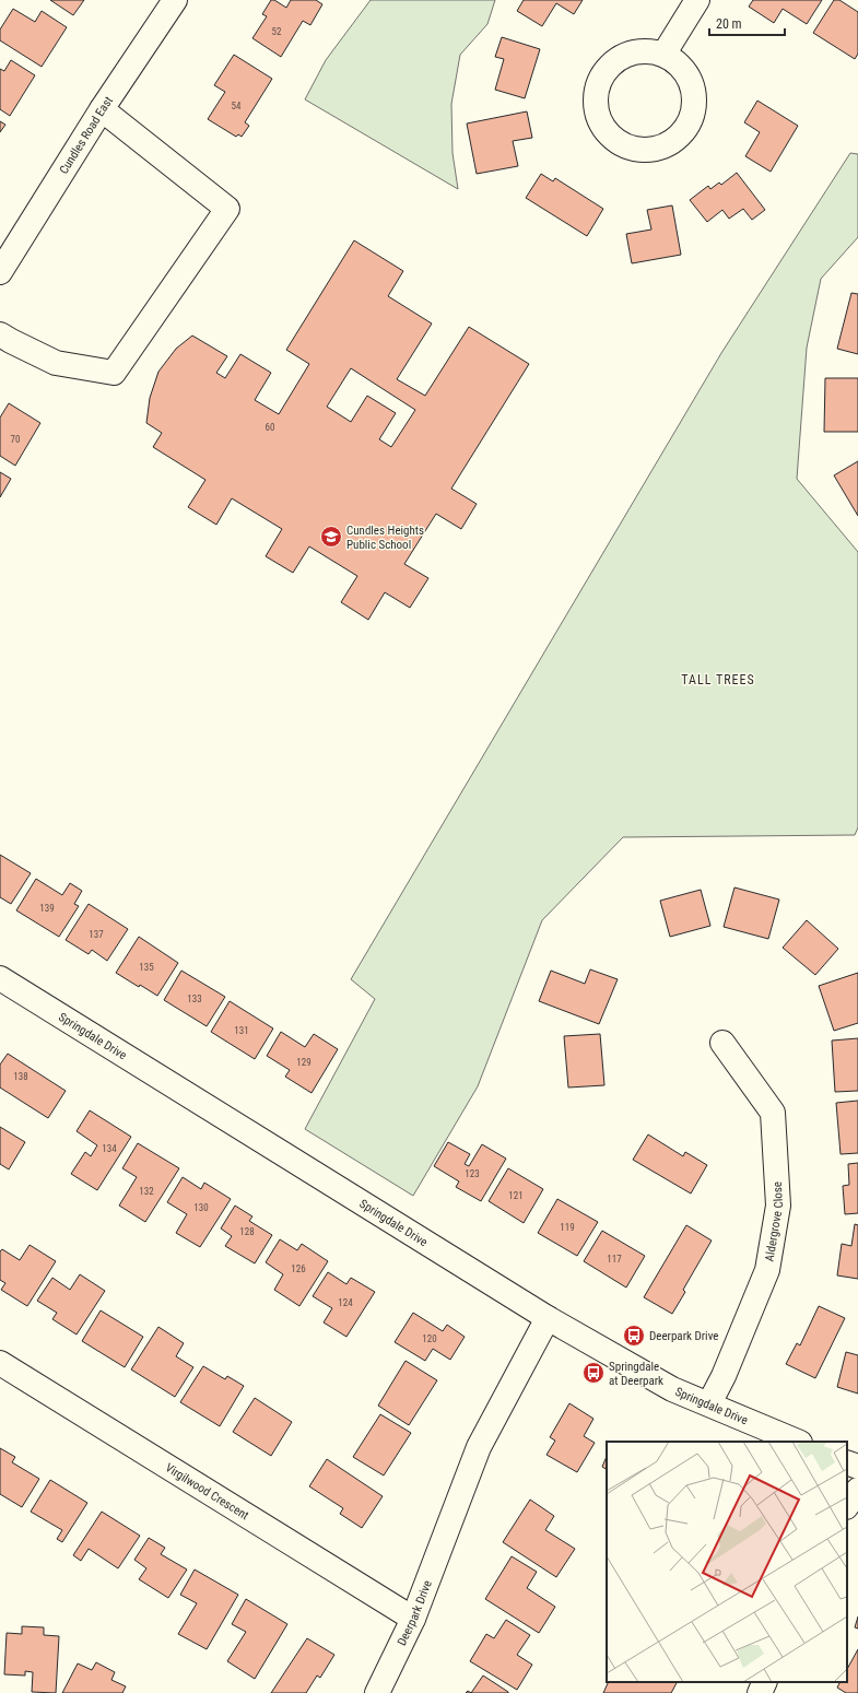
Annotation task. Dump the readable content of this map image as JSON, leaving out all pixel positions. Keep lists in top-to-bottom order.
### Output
{
  "streets": {
    "street": [
      "Cundles Road East",
      "Springdale Drive",
      "Aldergrove Close",
      "Virgilwood Crescent",
      "Deerpark Drive"
    ]
  },
  "crossings": [
    ["Springdale Drive", "Aldergrove Close"],
    ["Springdale Drive", "Deerpark Drive"],
    ["Virgilwood Crescent", "Deerpark Drive"]
  ],
  "districts": ["TALL TREES"],
  "places": {
    "school or university": ["Cundles Heights Public School"],
    "bus stop": ["Deerpark Drive", "Springdale at Deerpark"]
  },
  "house_numbers": [
    "52",
    "54",
    "60",
    "70",
    "139",
    "137",
    "135",
    "133",
    "131",
    "129",
    "138",
    "134",
    "123",
    "132",
    "121",
    "130",
    "119",
    "128",
    "117",
    "126",
    "124",
    "120"
  ],
  "scale_bar": "20 m"
}
